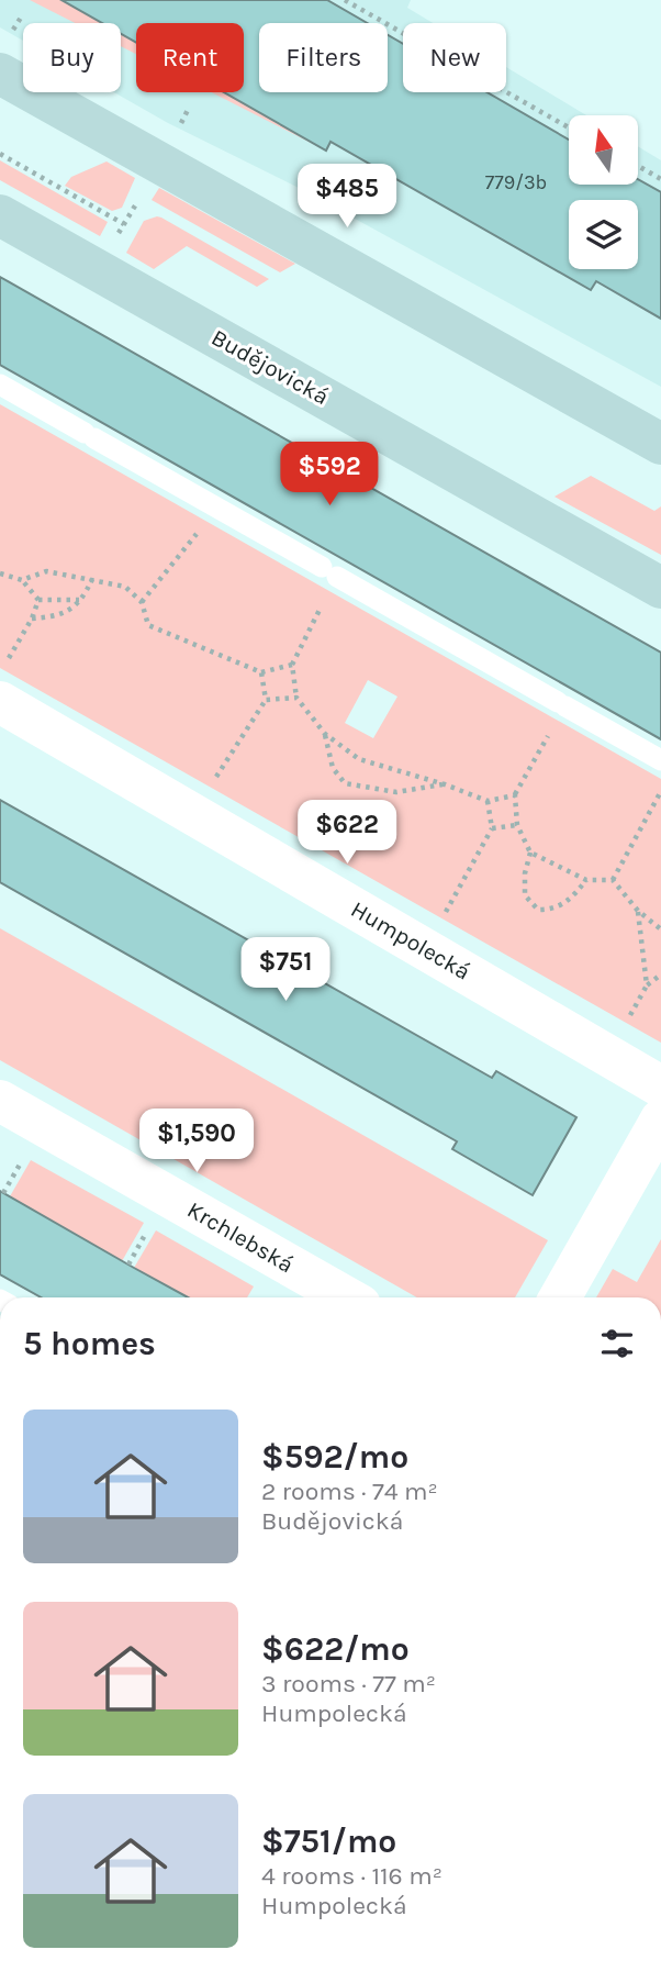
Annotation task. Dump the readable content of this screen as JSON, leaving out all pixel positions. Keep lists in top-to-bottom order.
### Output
{
  "streets": {
    "street": ["Budějovická", "Humpolecká", "Krchlebská"]
  },
  "house_numbers": ["779/3b"],
  "north": "top",
  "page": {
    "chip": [
      "Buy",
      "Rent",
      "Filters",
      "New"
    ],
    "price": [
      "$485",
      "$592",
      "$622",
      "$751",
      "$1,590"
    ],
    "heading": "5 homes",
    "list": [
      {
        "name": "$592/mo",
        "note": "2 rooms · 74 m² · Budějovická"
      },
      {
        "name": "$622/mo",
        "note": "3 rooms · 77 m² · Humpolecká"
      },
      {
        "name": "$751/mo",
        "note": "4 rooms · 116 m² · Humpolecká"
      }
    ]
  }
}
